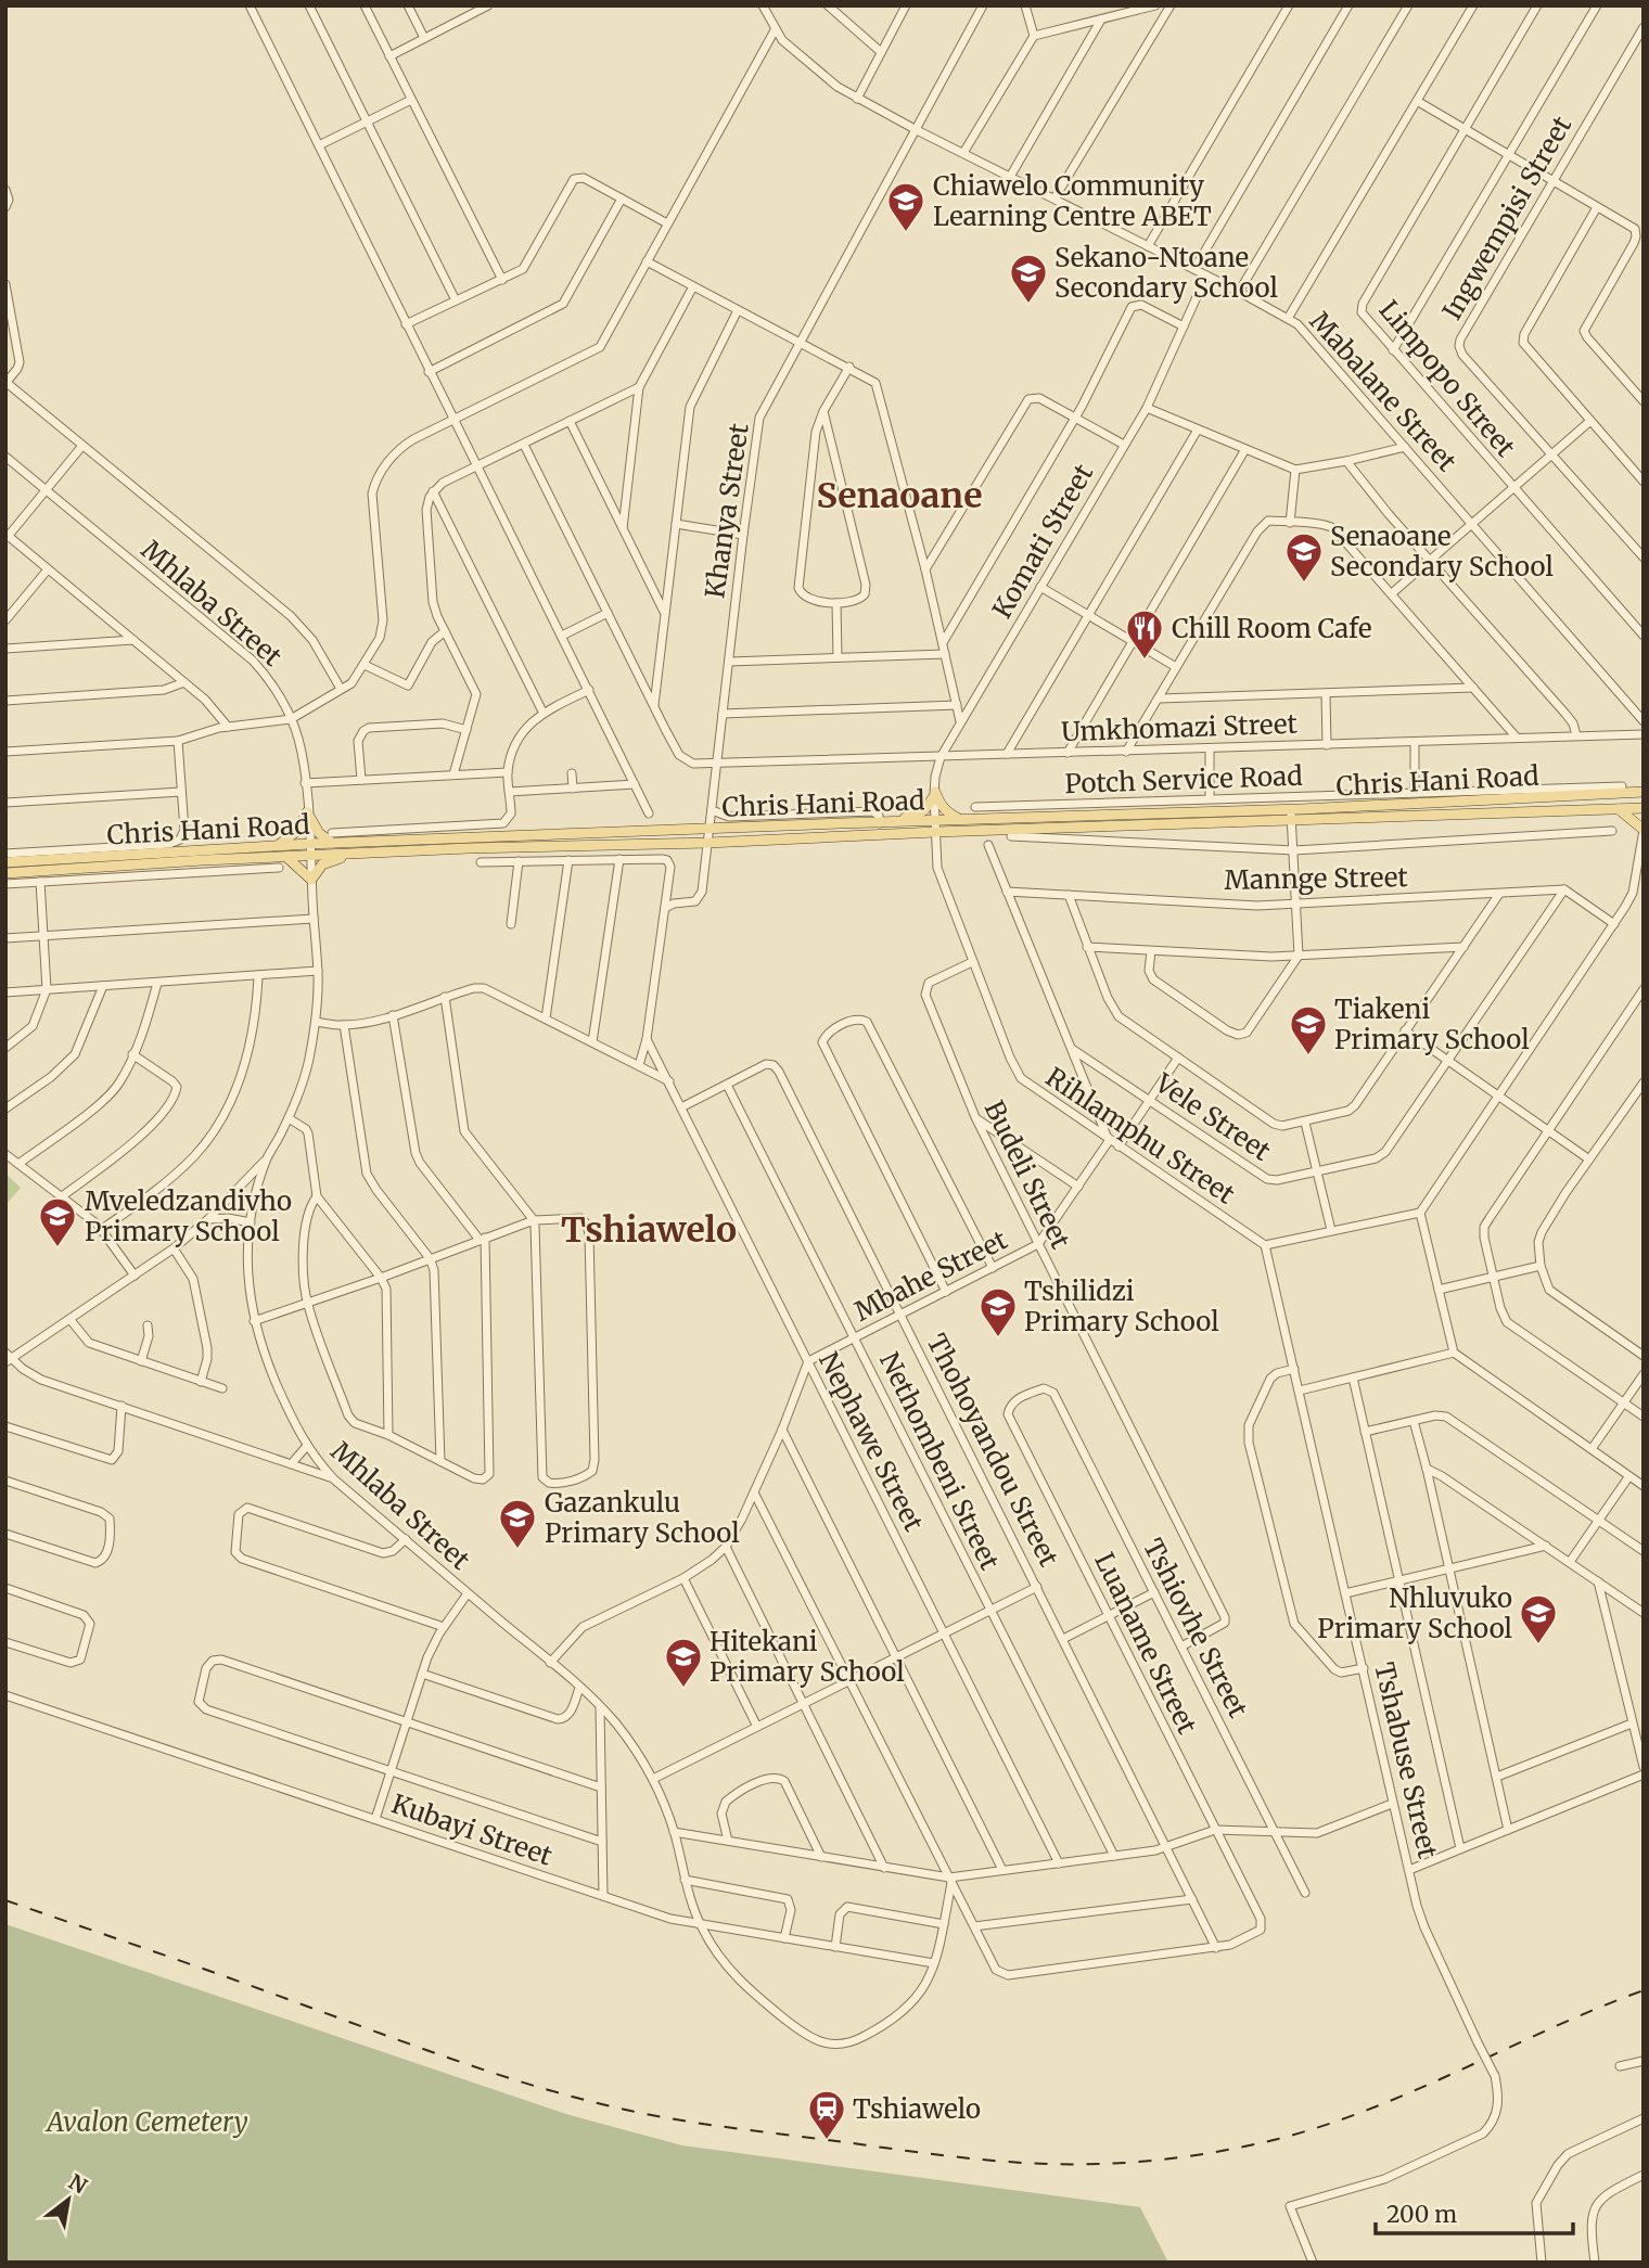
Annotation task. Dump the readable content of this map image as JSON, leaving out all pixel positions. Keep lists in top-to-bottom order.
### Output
{
  "streets": {
    "main road": ["Chris Hani Road"],
    "street": [
      "Ingwempisi Street",
      "Limpopo Street",
      "Mabalane Street",
      "Khanya Street",
      "Komati Street",
      "Mhlaba Street",
      "Umkhomazi Street",
      "Potch Service Road",
      "Mannge Street",
      "Vele Street",
      "Rihlamphu Street",
      "Budeli Street",
      "Mbahe Street",
      "Nephawe Street",
      "Thohoyandou Street",
      "Nethombeni Street",
      "Tshiovhe Street",
      "Luaname Street",
      "Tshabuse Street",
      "Kubayi Street"
    ]
  },
  "crossings": [
    ["Mabalane Street", "Khanya Street"],
    ["Mabalane Street", "Komati Street"],
    ["Khanya Street", "Umkhomazi Street"],
    ["Khanya Street", "Chris Hani Road"],
    ["Komati Street", "Umkhomazi Street"],
    ["Komati Street", "Chris Hani Road"],
    ["Komati Street", "Rihlamphu Street"],
    ["Mhlaba Street", "Chris Hani Road"],
    ["Mhlaba Street", "Kubayi Street"],
    ["Chris Hani Road", "Rihlamphu Street"],
    ["Mannge Street", "Vele Street"],
    ["Rihlamphu Street", "Budeli Street"],
    ["Rihlamphu Street", "Tshabuse Street"],
    ["Budeli Street", "Mbahe Street"],
    ["Budeli Street", "Tshiovhe Street"],
    ["Mbahe Street", "Nephawe Street"],
    ["Mbahe Street", "Thohoyandou Street"],
    ["Mbahe Street", "Nethombeni Street"],
    ["Nephawe Street", "Thohoyandou Street"],
    ["Thohoyandou Street", "Nethombeni Street"],
    ["Thohoyandou Street", "Luaname Street"],
    ["Tshiovhe Street", "Luaname Street"]
  ],
  "districts": ["Senaoane", "Tshiawelo"],
  "parks": ["Avalon Cemetery"],
  "places": {
    "school or university": [
      "Chiawelo Community Learning Centre ABET",
      "Sekano-Ntoane Secondary School",
      "Senaoane Secondary School",
      "Tiakeni Primary School",
      "Mveledzandivho Primary School",
      "Tshilidzi Primary School",
      "Gazankulu Primary School",
      "Nhluvuko Primary School",
      "Hitekani Primary School"
    ],
    "restaurant": ["Chill Room Cafe"],
    "station": ["Tshiawelo"]
  },
  "scale_bar": "200 m",
  "north": "top right"
}
